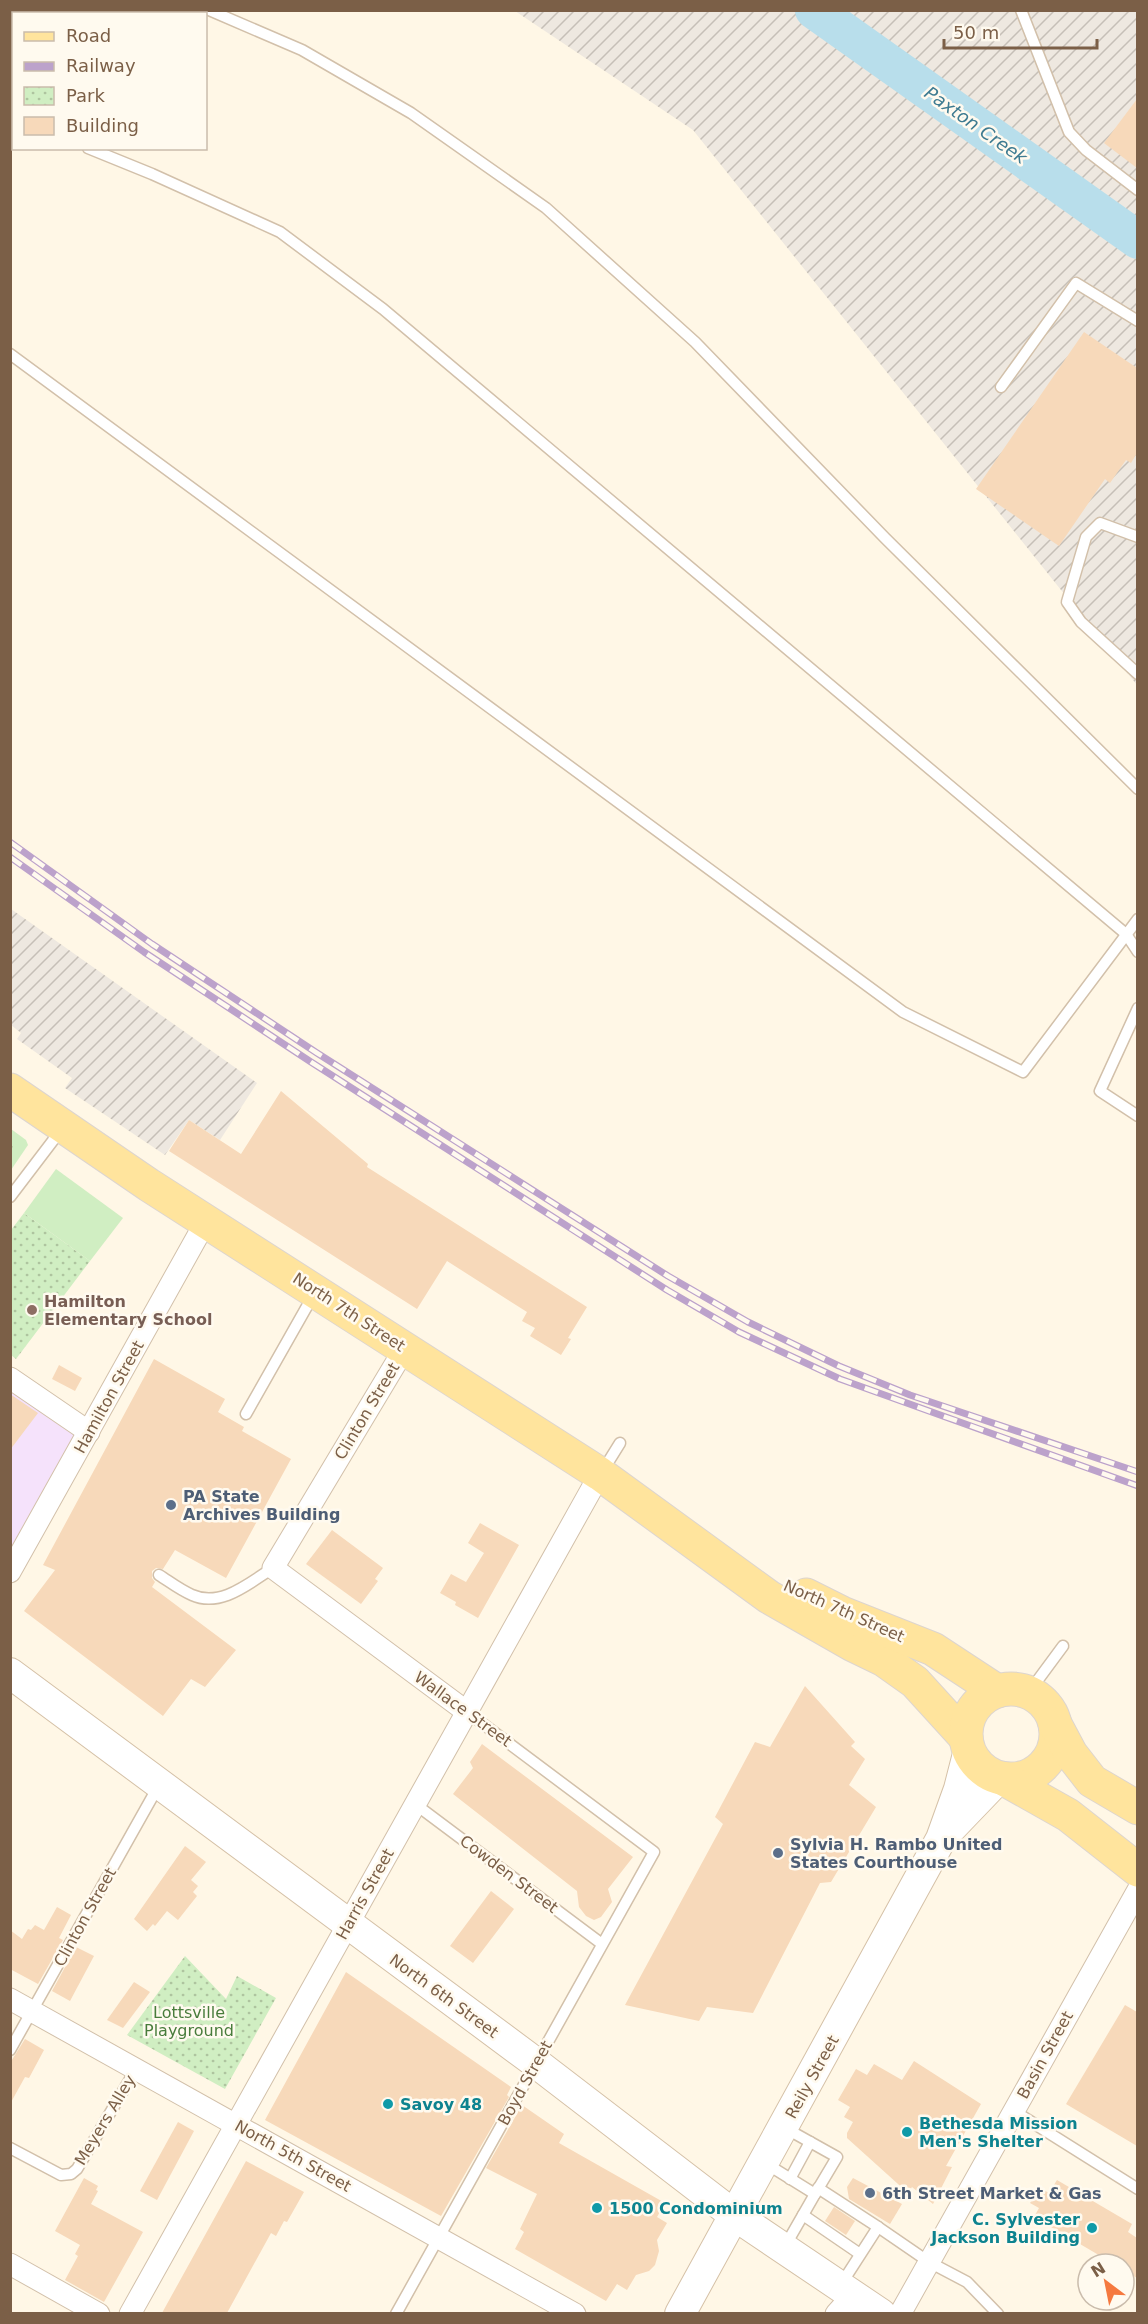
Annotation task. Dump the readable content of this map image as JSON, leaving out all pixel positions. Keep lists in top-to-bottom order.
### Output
{
  "streets": {
    "main road": ["North 7th Street", "North 6th Street", "Reily Street"],
    "street": [
      "Hamilton Street",
      "Clinton Street",
      "Wallace Street",
      "Harris Street",
      "Basin Street",
      "North 5th Street"
    ],
    "lane": ["Cowden Street", "Boyd Street", "Meyers Alley"]
  },
  "crossings": [
    ["North 7th Street", "Hamilton Street"],
    ["North 7th Street", "Clinton Street"],
    ["North 7th Street", "Harris Street"],
    ["North 7th Street", "Reily Street"],
    ["Clinton Street", "Wallace Street"],
    ["Clinton Street", "North 6th Street"],
    ["Clinton Street", "North 5th Street"],
    ["Wallace Street", "Harris Street"],
    ["Wallace Street", "Boyd Street"],
    ["Cowden Street", "Harris Street"],
    ["Cowden Street", "Boyd Street"],
    ["Harris Street", "North 6th Street"],
    ["Harris Street", "North 5th Street"],
    ["North 6th Street", "Reily Street"],
    ["North 6th Street", "Boyd Street"],
    ["Boyd Street", "North 5th Street"],
    ["Meyers Alley", "North 5th Street"]
  ],
  "water": ["Paxton Creek"],
  "parks": ["Lottsville Playground"],
  "places": [
    "Hamilton Elementary School",
    "PA State Archives Building",
    "Sylvia H. Rambo United States Courthouse",
    "Savoy 48",
    "Bethesda Mission Men's Shelter",
    "6th Street Market & Gas",
    "1500 Condominium",
    "C. Sylvester Jackson Building"
  ],
  "legend": [
    "Road",
    "Railway",
    "Park",
    "Building"
  ],
  "scale_bar": "50 m",
  "north": "top left"
}
